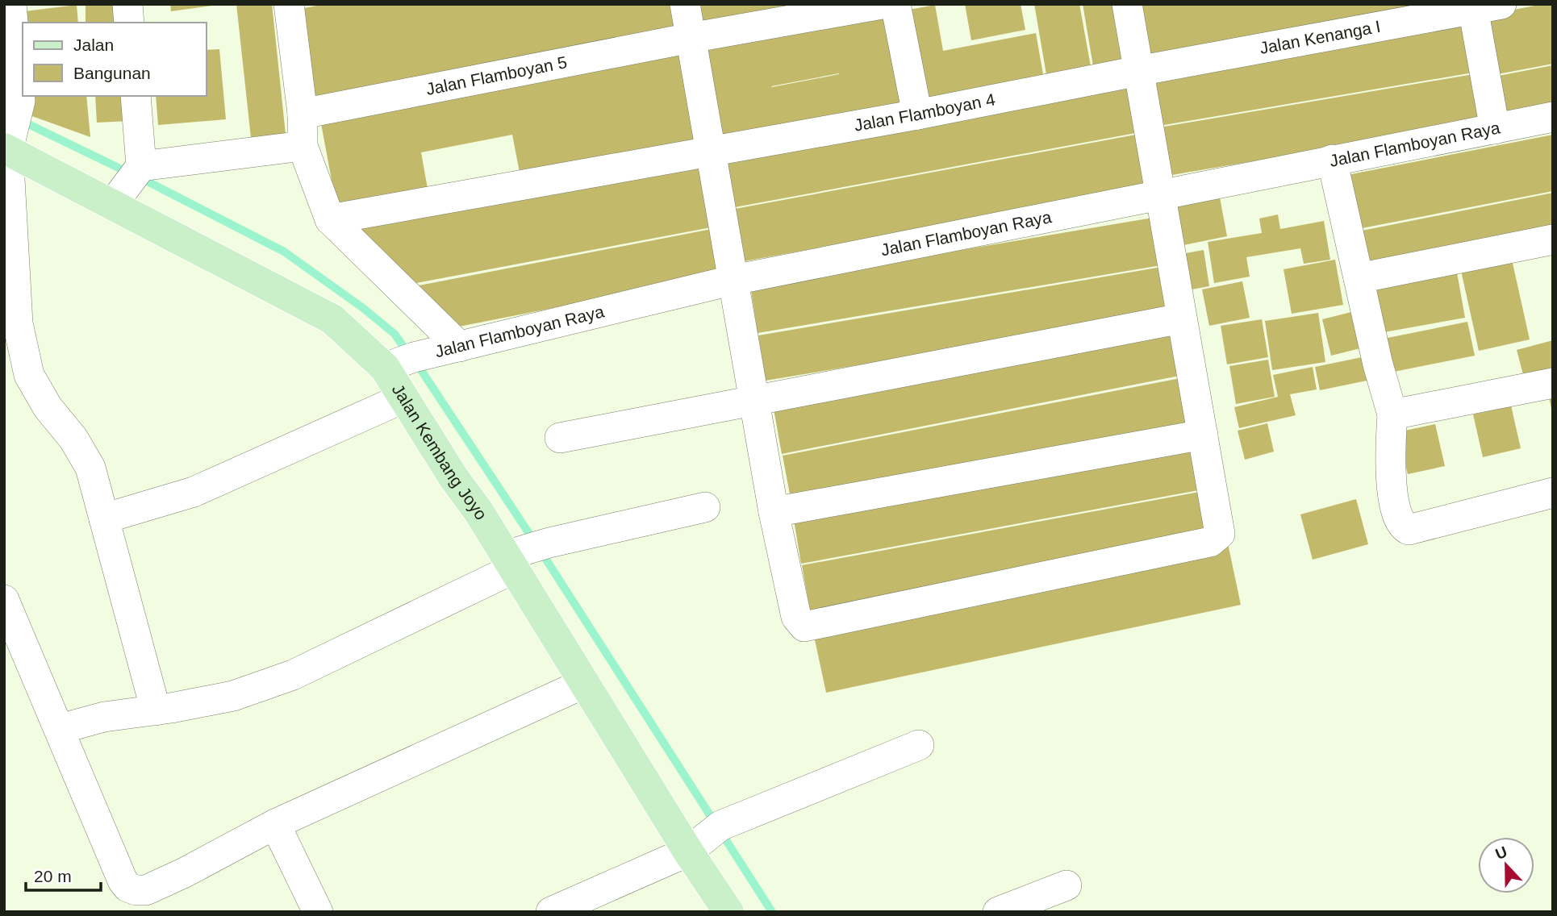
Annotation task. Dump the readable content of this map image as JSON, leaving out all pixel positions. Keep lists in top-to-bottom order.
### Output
{
  "streets": {
    "main road": ["Jalan Kembang Joyo"],
    "street": [
      "Jalan Kenanga I",
      "Jalan Flamboyan 5",
      "Jalan Flamboyan 4",
      "Jalan Flamboyan Raya"
    ]
  },
  "crossings": [
    ["Jalan Kenanga I", "Jalan Flamboyan 4"],
    ["Jalan Flamboyan Raya", "Jalan Kembang Joyo"]
  ],
  "legend": ["Jalan", "Bangunan"],
  "scale_bar": "20 m",
  "north": "top"
}
